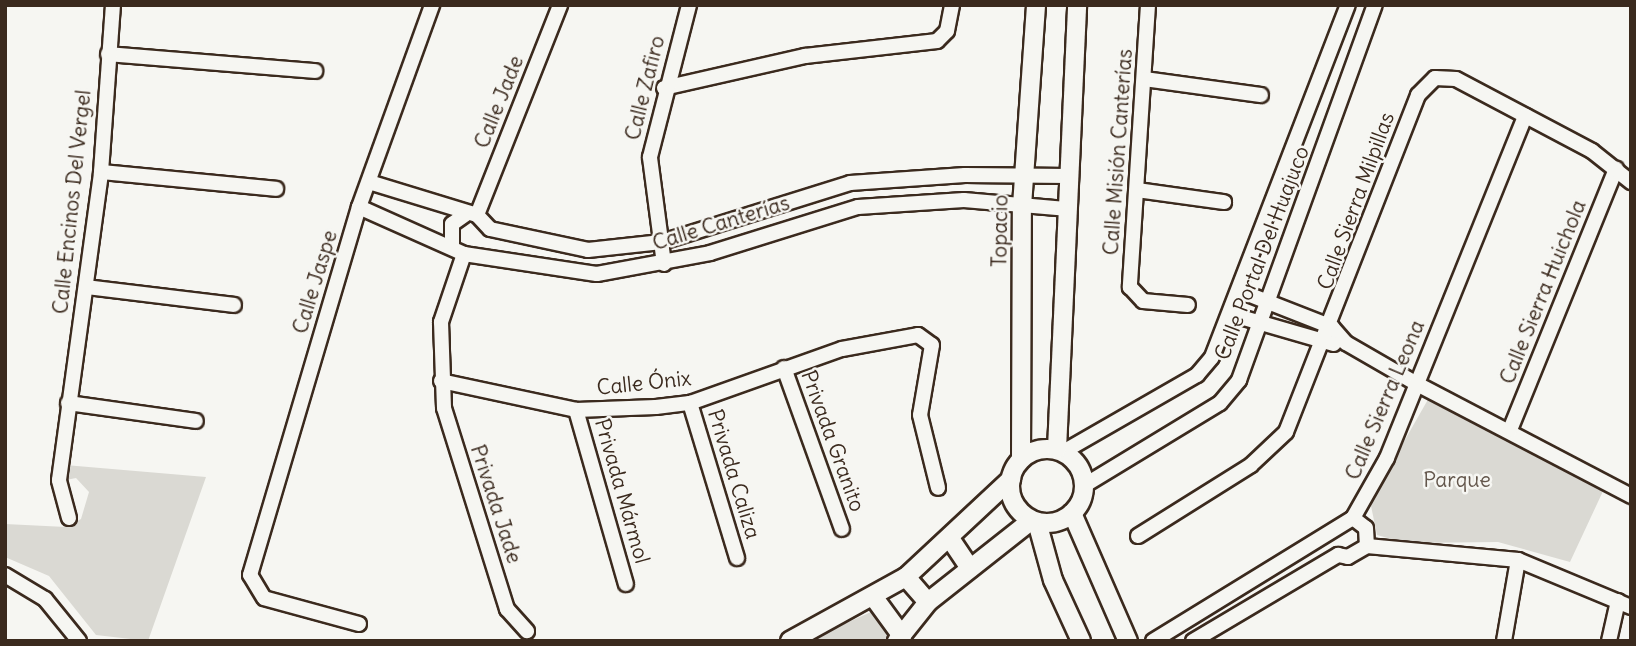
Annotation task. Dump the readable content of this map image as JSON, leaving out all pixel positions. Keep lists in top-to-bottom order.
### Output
{
  "streets": {
    "street": [
      "Calle Zafiro",
      "Calle Jade",
      "Calle Misión Canterías",
      "Calle Sierra Milpillas",
      "Calle Encinos Del Vergel",
      "Calle Canterías",
      "Topacio",
      "Calle Portal Del Huajuco",
      "Calle Jaspe",
      "Calle Sierra Huichola",
      "Calle Ónix",
      "Calle Sierra Leona",
      "Privada Granito",
      "Privada Caliza",
      "Privada Mármol",
      "Privada Jade"
    ]
  },
  "crossings": [
    ["Calle Zafiro", "Calle Canterías"],
    ["Calle Jade", "Calle Canterías"],
    ["Calle Jade", "Calle Ónix"],
    ["Calle Jade", "Privada Jade"],
    ["Calle Sierra Milpillas", "Calle Sierra Leona"],
    ["Calle Canterías", "Topacio"],
    ["Calle Canterías", "Calle Jaspe"],
    ["Topacio", "Calle Portal Del Huajuco"],
    ["Calle Ónix", "Privada Granito"],
    ["Calle Ónix", "Privada Caliza"],
    ["Calle Ónix", "Privada Mármol"],
    ["Calle Ónix", "Privada Jade"]
  ],
  "parks": ["Parque"]
}
